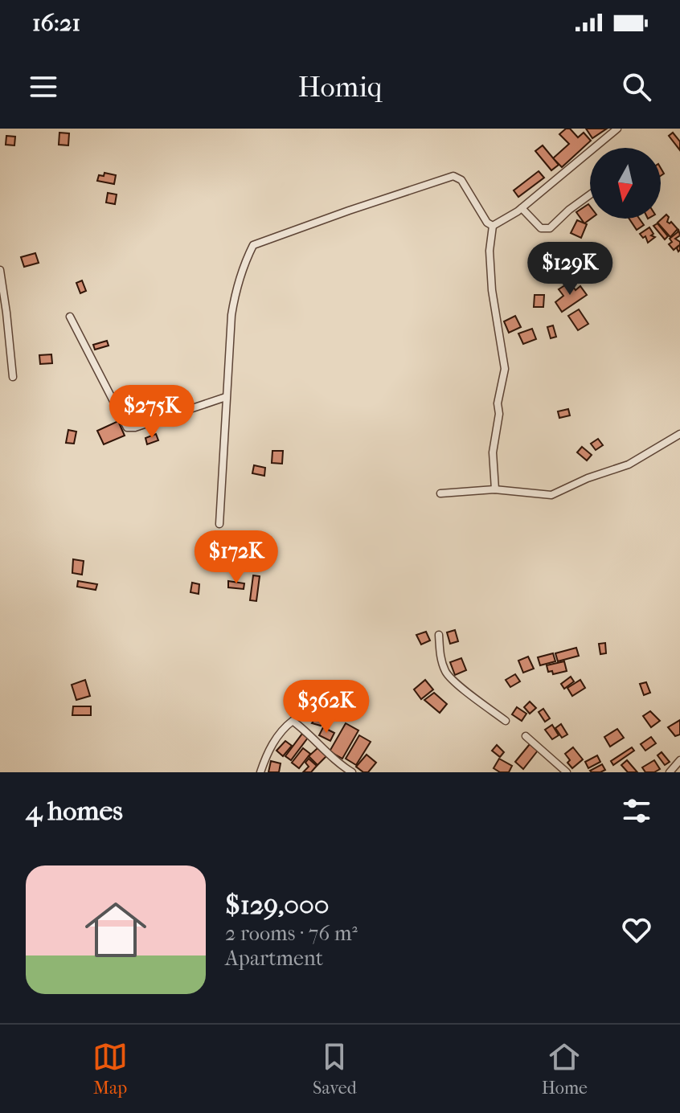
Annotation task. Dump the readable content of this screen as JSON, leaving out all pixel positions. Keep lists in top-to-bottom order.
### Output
{
  "north": "bottom",
  "page": {
    "status": "16:21",
    "header": "Homiq",
    "price": [
      "$129K",
      "$275K",
      "$172K",
      "$362K"
    ],
    "heading": "4 homes",
    "list": [
      {
        "name": "$129,000",
        "note": "2 rooms · 76 m² · Apartment"
      }
    ],
    "tabs": ["Map", "Saved", "Home"]
  }
}
